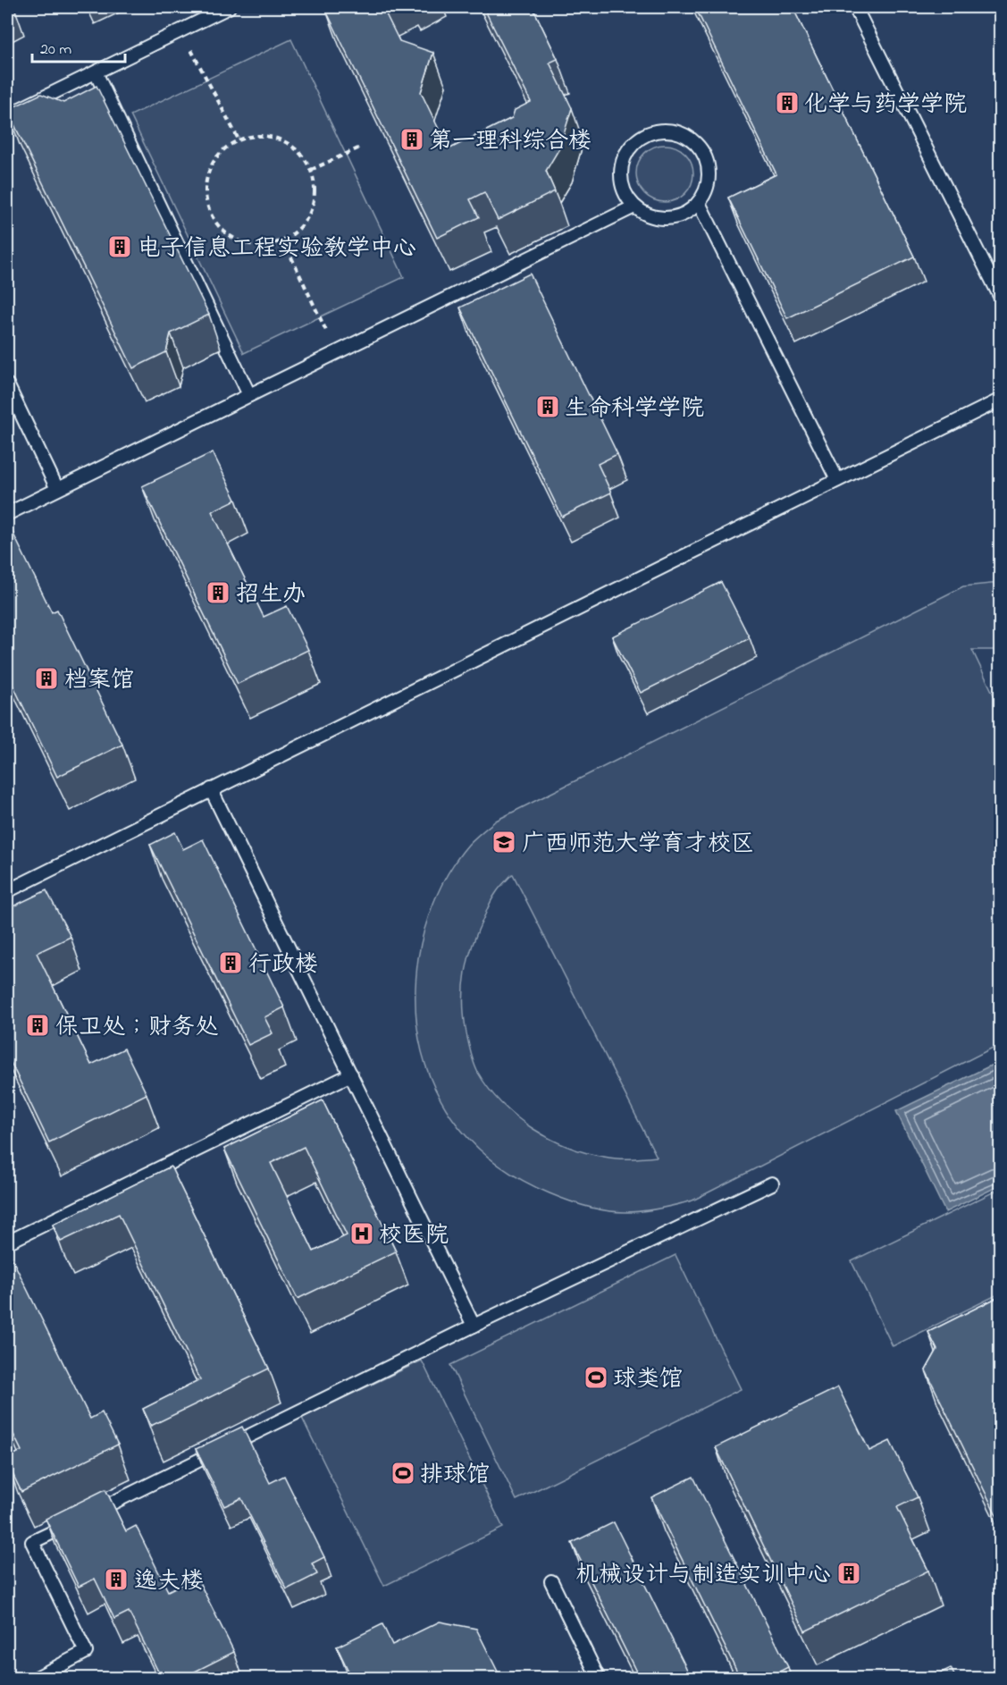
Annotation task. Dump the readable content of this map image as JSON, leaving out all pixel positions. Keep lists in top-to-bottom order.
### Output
{
  "places": {
    "building": [
      "化学与药学学院",
      "第一理科综合楼",
      "电子信息工程实验教学中心",
      "生命科学学院",
      "招生办",
      "档案馆",
      "行政楼",
      "保卫处；财务处",
      "机械设计与制造实训中心",
      "逸夫楼"
    ],
    "school or university": ["广西师范大学育才校区"],
    "hospital": ["校医院"],
    "sports": ["球类馆", "排球馆"]
  },
  "scale_bar": "20 m"
}
